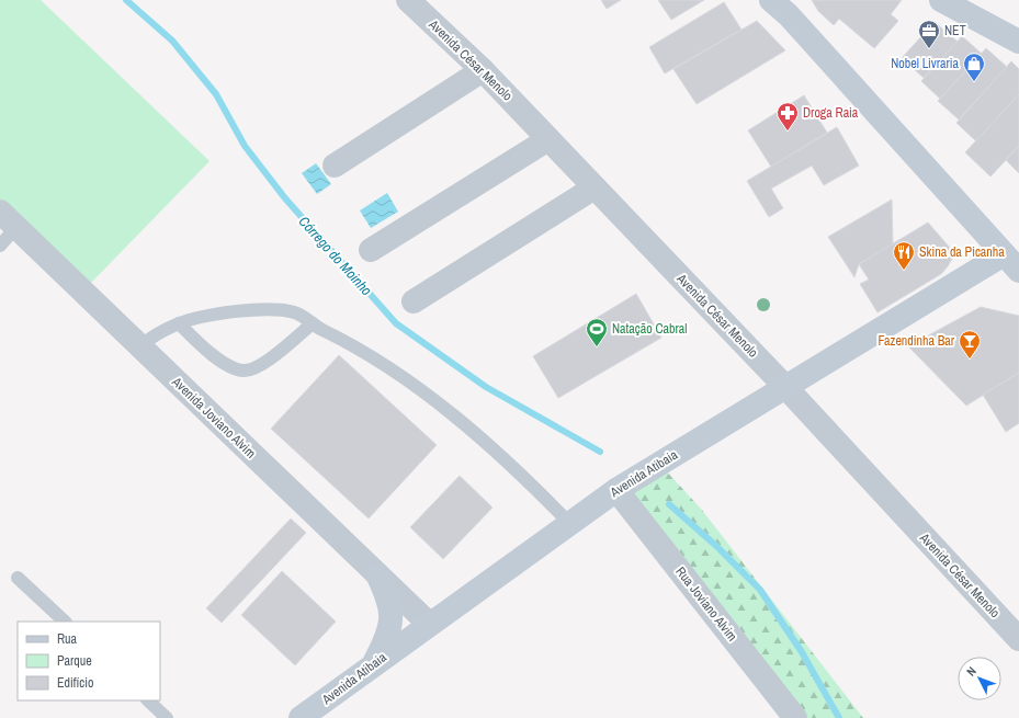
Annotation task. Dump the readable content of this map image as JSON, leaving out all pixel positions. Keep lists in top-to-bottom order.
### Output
{
  "streets": {
    "main road": ["Avenida Atibaia"],
    "street": ["Avenida César Menolo", "Avenida Joviano Alvim", "Rua Joviano Alvim"]
  },
  "crossings": [
    ["Avenida César Menolo", "Avenida Atibaia"],
    ["Avenida Joviano Alvim", "Avenida Atibaia"],
    ["Avenida Atibaia", "Rua Joviano Alvim"]
  ],
  "water": ["Córrego do Moinho"],
  "places": {
    "office": ["NET"],
    "shop": ["Nobel Livraria"],
    "pharmacy": ["Droga Raia"],
    "restaurant": ["Skina da Picanha"],
    "sports": ["Natação Cabral"],
    "bar": ["Fazendinha Bar"]
  },
  "legend": ["Rua", "Parque", "Edifício"],
  "north": "top left"
}
